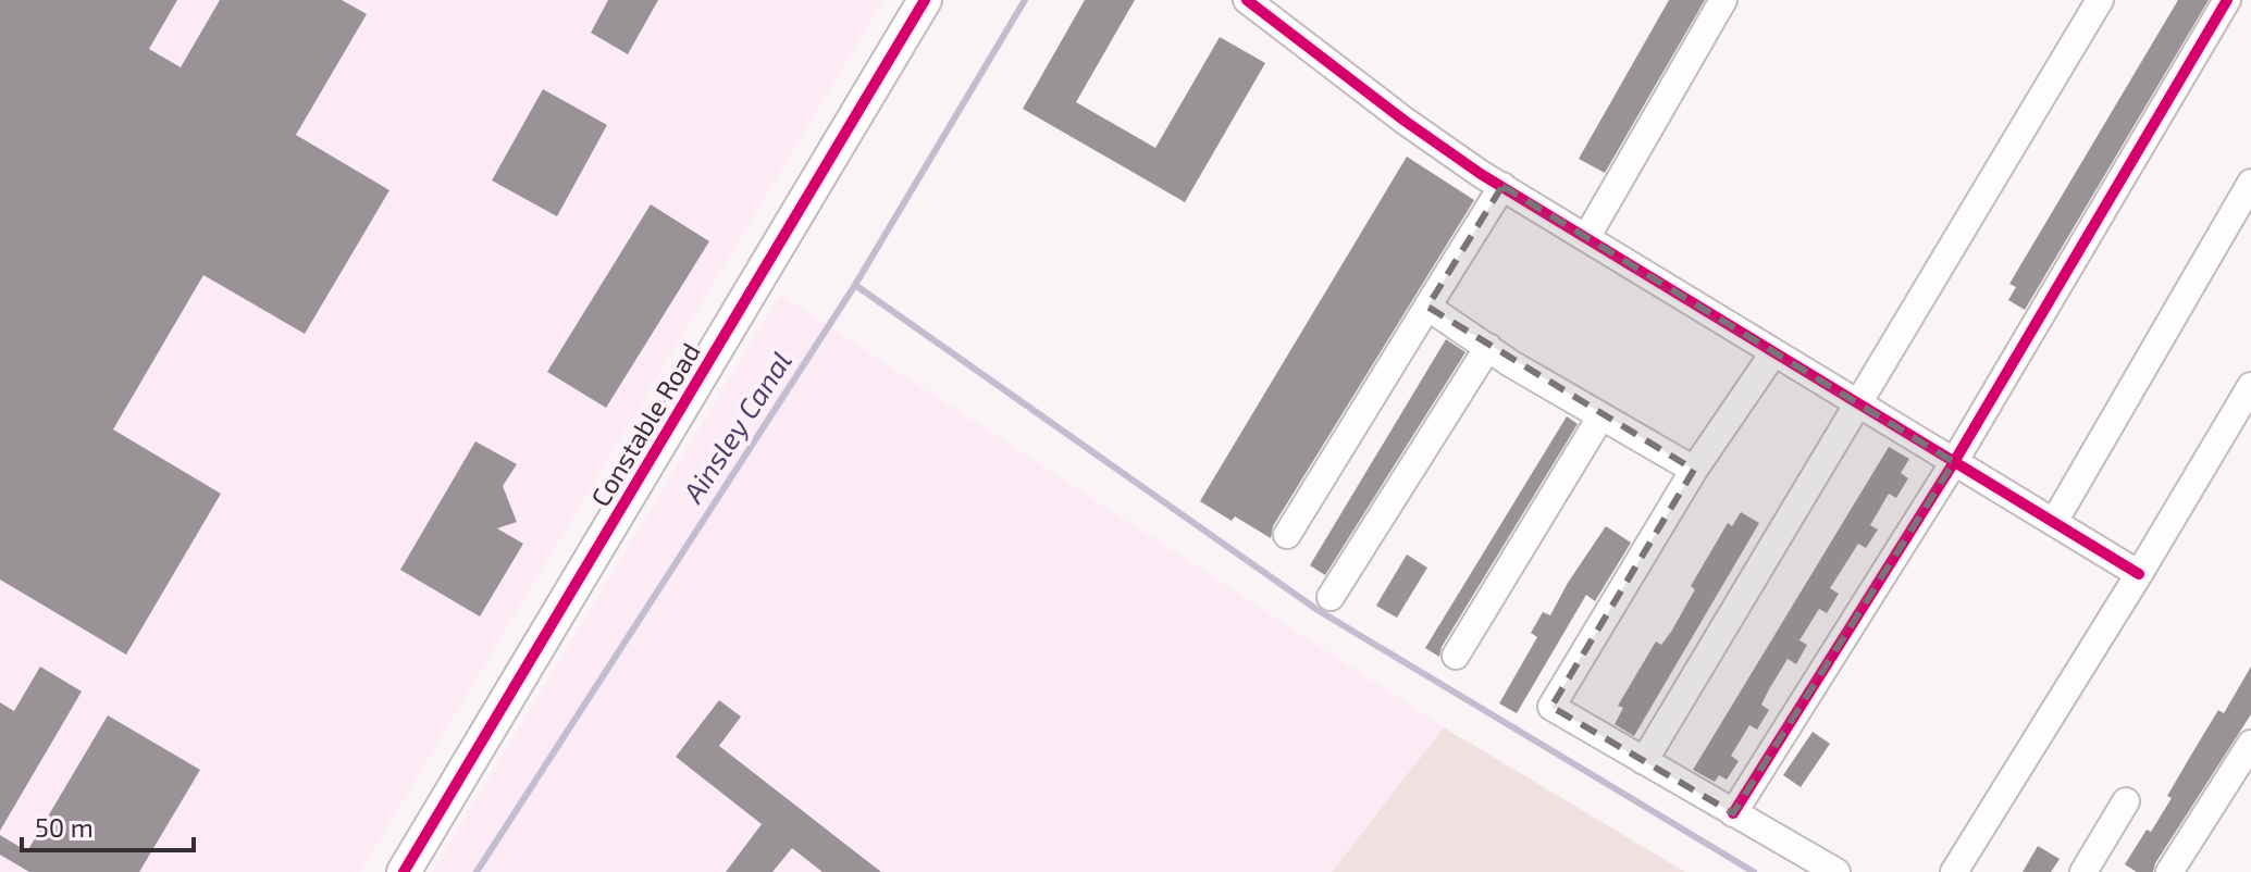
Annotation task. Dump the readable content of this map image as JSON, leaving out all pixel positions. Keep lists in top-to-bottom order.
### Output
{
  "streets": {
    "street": ["Constable Road"]
  },
  "water": ["Ainsley Canal"],
  "scale_bar": "50 m"
}
